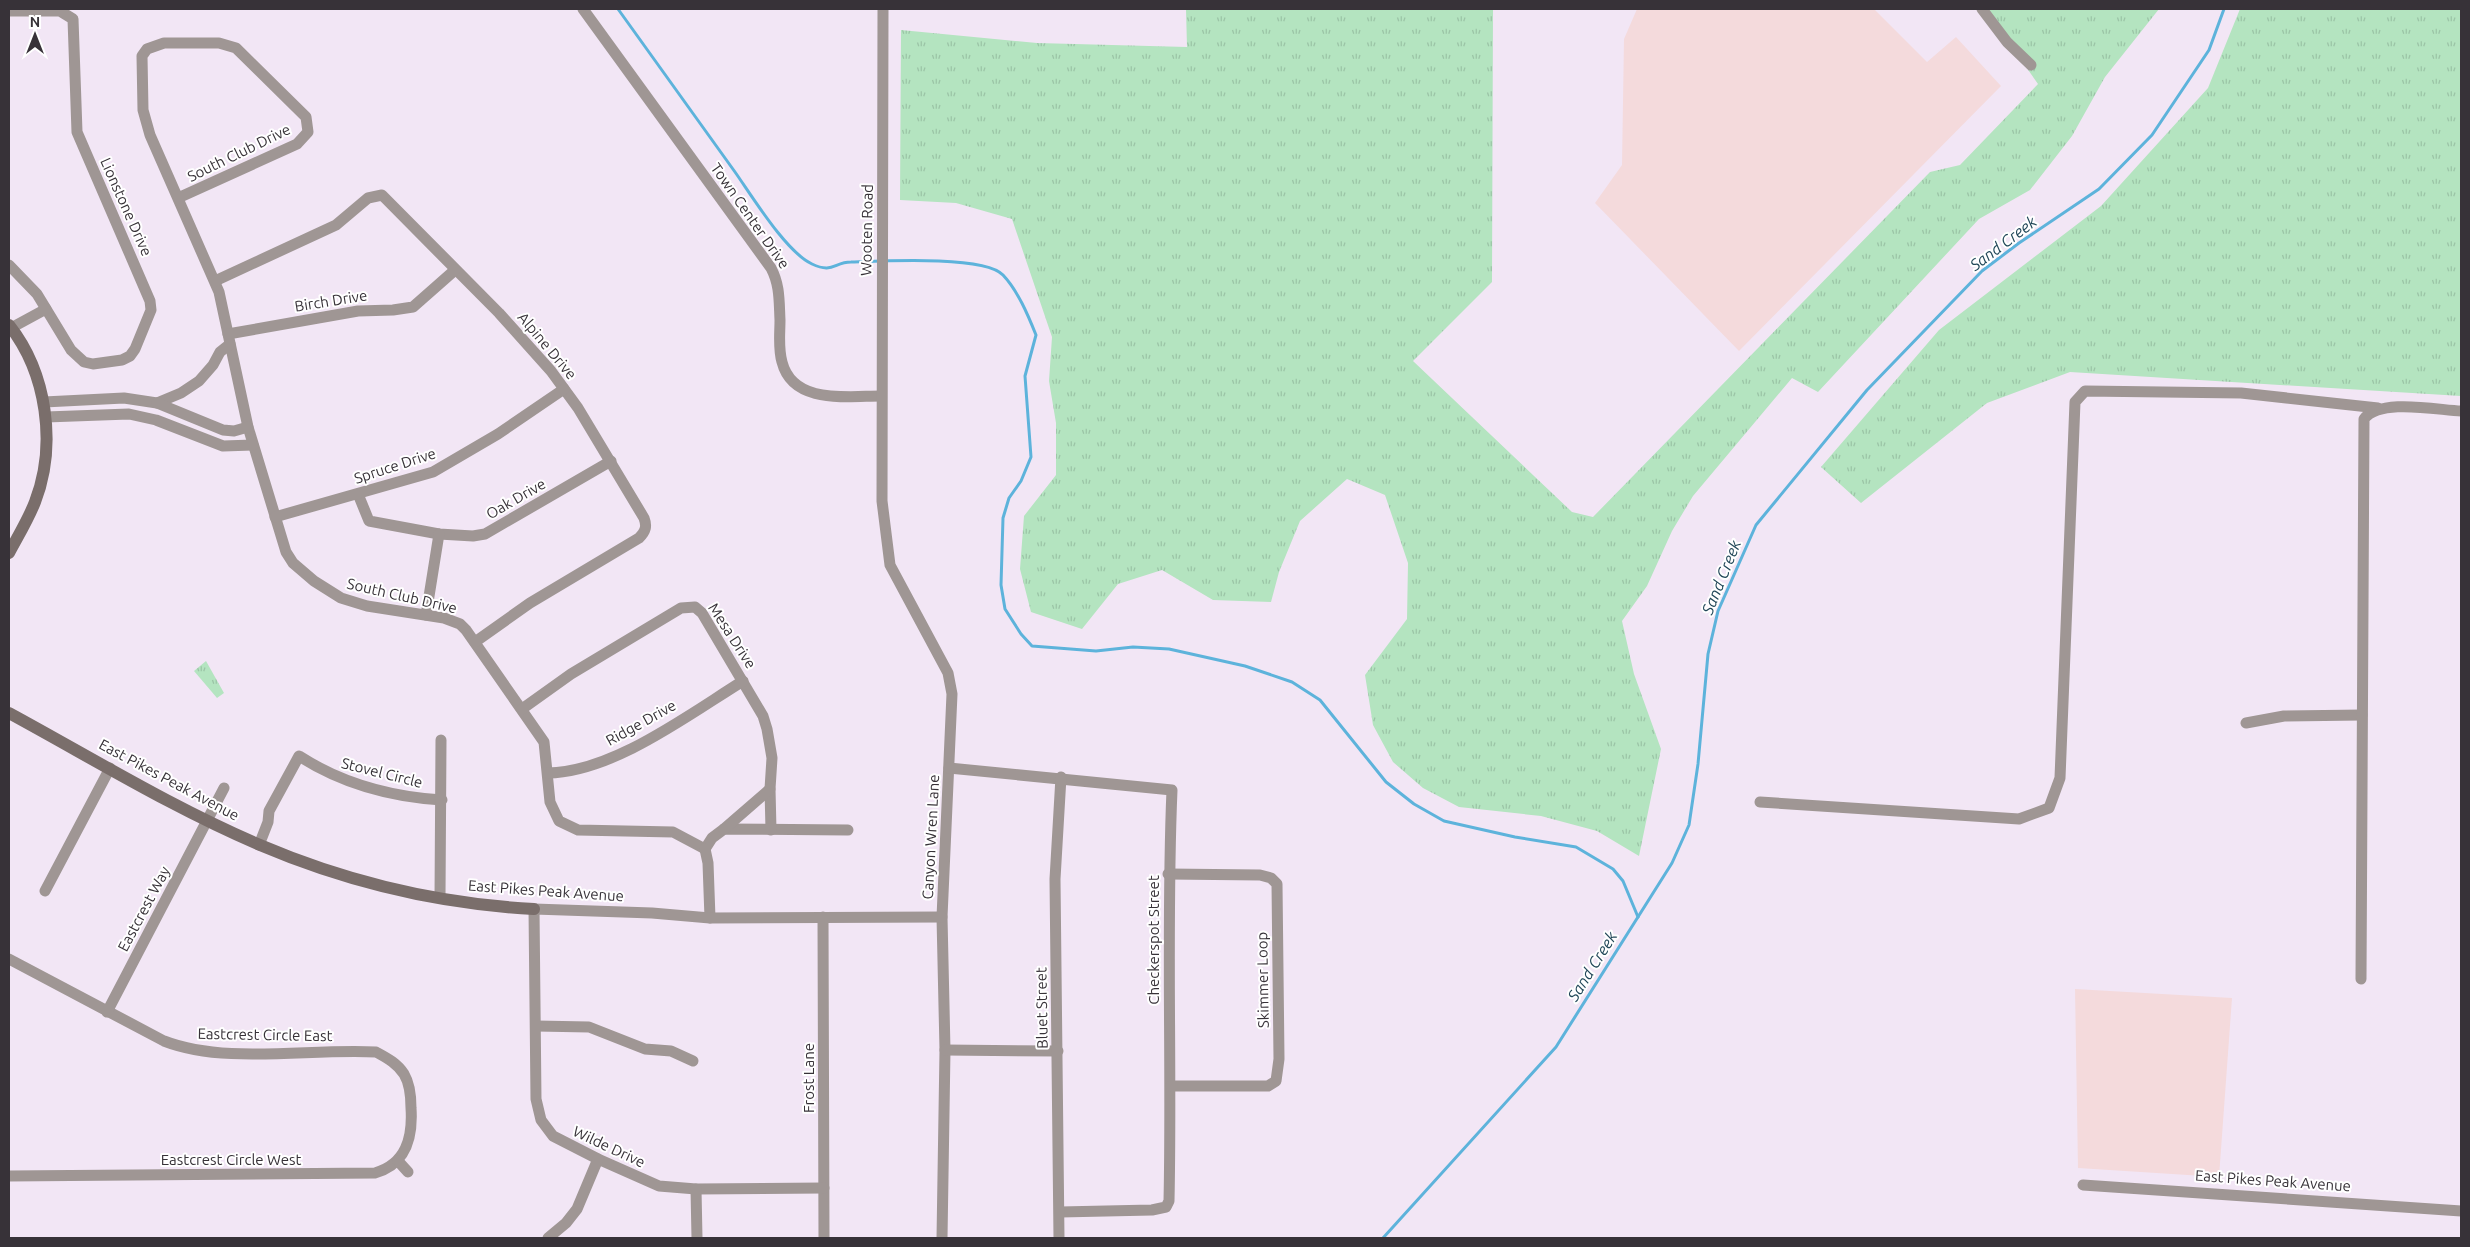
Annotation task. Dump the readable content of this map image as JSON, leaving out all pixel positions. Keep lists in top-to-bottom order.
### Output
{
  "streets": {
    "street": [
      "South Club Drive",
      "Lionstone Drive",
      "Town Center Drive",
      "Wooten Road",
      "Birch Drive",
      "Alpine Drive",
      "Spruce Drive",
      "Oak Drive",
      "Mesa Drive",
      "Ridge Drive",
      "Stovel Circle",
      "East Pikes Peak Avenue",
      "Canyon Wren Lane",
      "Eastcrest Way",
      "Checkerspot Street",
      "Skimmer Loop",
      "Bluet Street",
      "Eastcrest Circle East",
      "Frost Lane",
      "Wilde Drive",
      "Eastcrest Circle West"
    ]
  },
  "crossings": [
    ["South Club Drive", "Birch Drive"],
    ["South Club Drive", "Alpine Drive"],
    ["South Club Drive", "Spruce Drive"],
    ["South Club Drive", "Mesa Drive"],
    ["South Club Drive", "Ridge Drive"],
    ["Town Center Drive", "Wooten Road"],
    ["Wooten Road", "Canyon Wren Lane"],
    ["Birch Drive", "Alpine Drive"],
    ["Alpine Drive", "Spruce Drive"],
    ["Alpine Drive", "Oak Drive"],
    ["Spruce Drive", "Oak Drive"],
    ["Mesa Drive", "Ridge Drive"],
    ["Stovel Circle", "East Pikes Peak Avenue"],
    ["East Pikes Peak Avenue", "Canyon Wren Lane"],
    ["East Pikes Peak Avenue", "Eastcrest Way"],
    ["East Pikes Peak Avenue", "Frost Lane"],
    ["East Pikes Peak Avenue", "Wilde Drive"],
    ["Canyon Wren Lane", "Checkerspot Street"],
    ["Eastcrest Way", "Eastcrest Circle East"],
    ["Checkerspot Street", "Skimmer Loop"],
    ["Checkerspot Street", "Bluet Street"],
    ["Eastcrest Circle East", "Eastcrest Circle West"],
    ["Frost Lane", "Wilde Drive"]
  ],
  "water": ["Sand Creek"],
  "north": "top"
}
